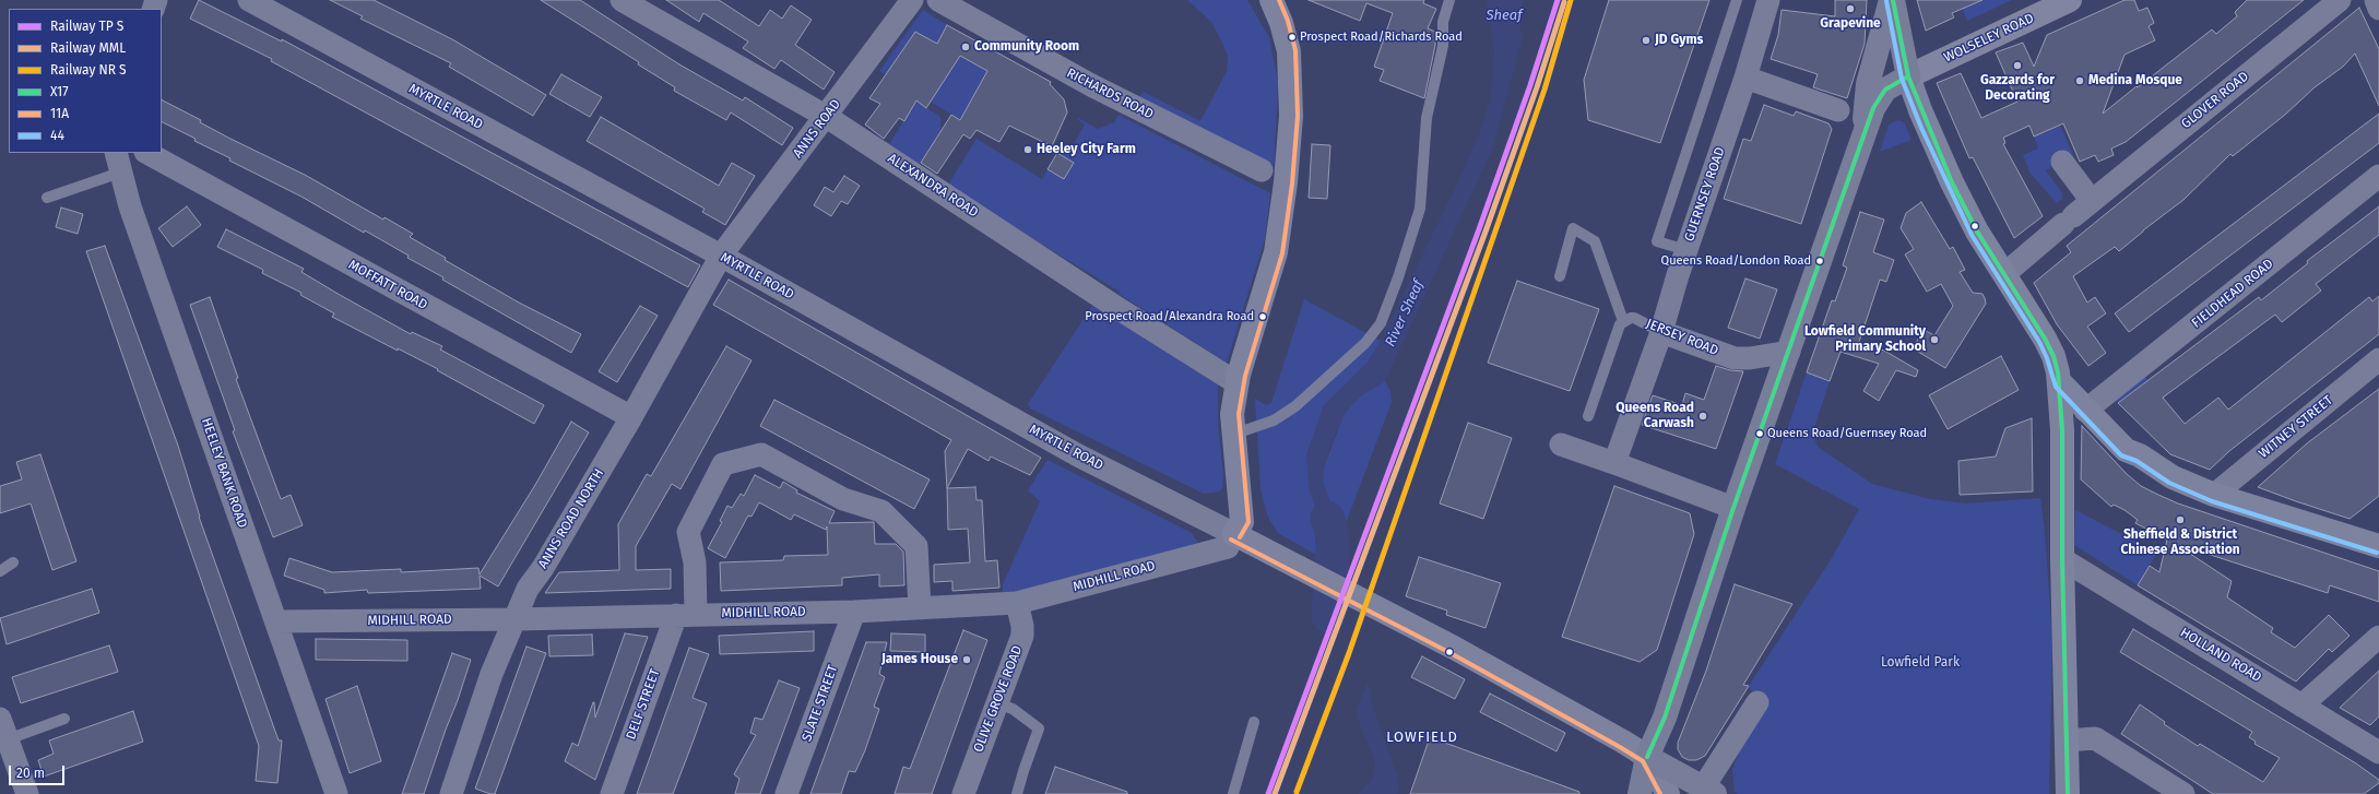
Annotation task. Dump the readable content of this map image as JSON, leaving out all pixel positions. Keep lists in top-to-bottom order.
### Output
{
  "streets": {
    "main road": ["WOLSELEY ROAD", "MYRTLE ROAD"],
    "street": [
      "RICHARDS ROAD",
      "GLOVER ROAD",
      "ANNS ROAD",
      "ALEXANDRA ROAD",
      "GUERNSEY ROAD",
      "MOFFATT ROAD",
      "FIELDHEAD ROAD",
      "JERSEY ROAD",
      "WITNEY STREET",
      "HEELEY BANK ROAD",
      "ANNS ROAD NORTH",
      "MIDHILL ROAD",
      "HOLLAND ROAD",
      "OLIVE GROVE ROAD",
      "SLATE STREET",
      "DELF STREET"
    ]
  },
  "crossings": [
    ["MYRTLE ROAD", "ANNS ROAD"],
    ["MYRTLE ROAD", "ANNS ROAD NORTH"],
    ["MYRTLE ROAD", "MIDHILL ROAD"],
    ["ANNS ROAD", "ALEXANDRA ROAD"],
    ["ANNS ROAD", "ANNS ROAD NORTH"],
    ["GUERNSEY ROAD", "JERSEY ROAD"],
    ["MOFFATT ROAD", "ANNS ROAD NORTH"],
    ["HEELEY BANK ROAD", "MIDHILL ROAD"],
    ["ANNS ROAD NORTH", "MIDHILL ROAD"],
    ["MIDHILL ROAD", "OLIVE GROVE ROAD"],
    ["MIDHILL ROAD", "SLATE STREET"],
    ["MIDHILL ROAD", "DELF STREET"]
  ],
  "districts": ["LOWFIELD"],
  "water": ["Sheaf", "River Sheaf"],
  "parks": ["Lowfield Park"],
  "places": [
    "Grapevine",
    "Prospect Road/Richards Road",
    "JD Gyms",
    "Community Room",
    "Gazzards for Decorating",
    "Medina Mosque",
    "Heeley City Farm",
    "Queens Road/London Road",
    "Prospect Road/Alexandra Road",
    "Lowfield Community Primary School",
    "Queens Road Carwash",
    "Queens Road/Guernsey Road",
    "Sheffield & District Chinese Association",
    "James House"
  ],
  "lines": [
    "transit line X17",
    "transit line 11A",
    "transit line 44",
    "rail line MML"
  ],
  "legend": [
    "Railway TP S",
    "Railway MML",
    "Railway NR S",
    "X17",
    "11A",
    "44"
  ],
  "scale_bar": "20 m"
}
